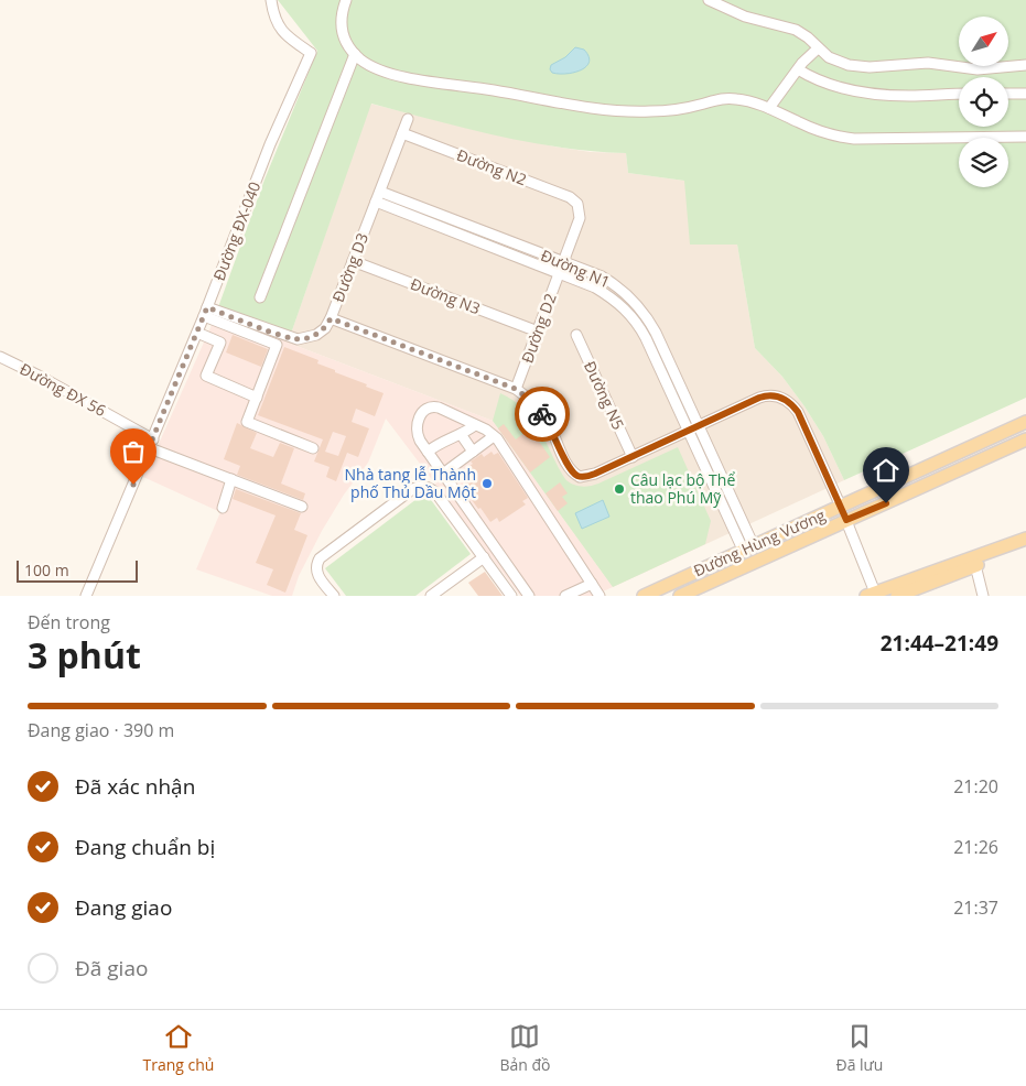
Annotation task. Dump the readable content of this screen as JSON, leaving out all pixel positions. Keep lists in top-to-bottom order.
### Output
{
  "streets": {
    "main road": ["Đường Hùng Vương"],
    "street": [
      "Đường N2",
      "Đường ĐX-040",
      "Đường D3",
      "Đường N1",
      "Đường N3",
      "Đường D2",
      "Đường ĐX 56",
      "Đường N5"
    ]
  },
  "crossings": [
    ["Đường N2", "Đường D3"],
    ["Đường N2", "Đường D2"],
    ["Đường ĐX-040", "Đường D3"],
    ["Đường ĐX-040", "Đường ĐX 56"],
    ["Đường D3", "Đường N1"],
    ["Đường D3", "Đường N3"],
    ["Đường N1", "Đường D2"],
    ["Đường N1", "Đường Hùng Vương"],
    ["Đường N3", "Đường D2"]
  ],
  "places": ["Nhà tang lễ Thành phố Thủ Dầu Một", "Câu lạc bộ Thể thao Phú Mỹ"],
  "scale_bar": "100 m",
  "north": "top right",
  "page": {
    "scale": "100 m",
    "heading": ["3 phút", "Đến trong", "21:44–21:49"],
    "bar": "Đang giao · 390 m",
    "list": [
      ["Đã xác nhận", "21:20"],
      ["Đang chuẩn bị", "21:26"],
      ["Đang giao", "21:37"],
      "Đã giao"
    ],
    "tabs": ["Trang chủ", "Bản đồ", "Đã lưu"]
  }
}
